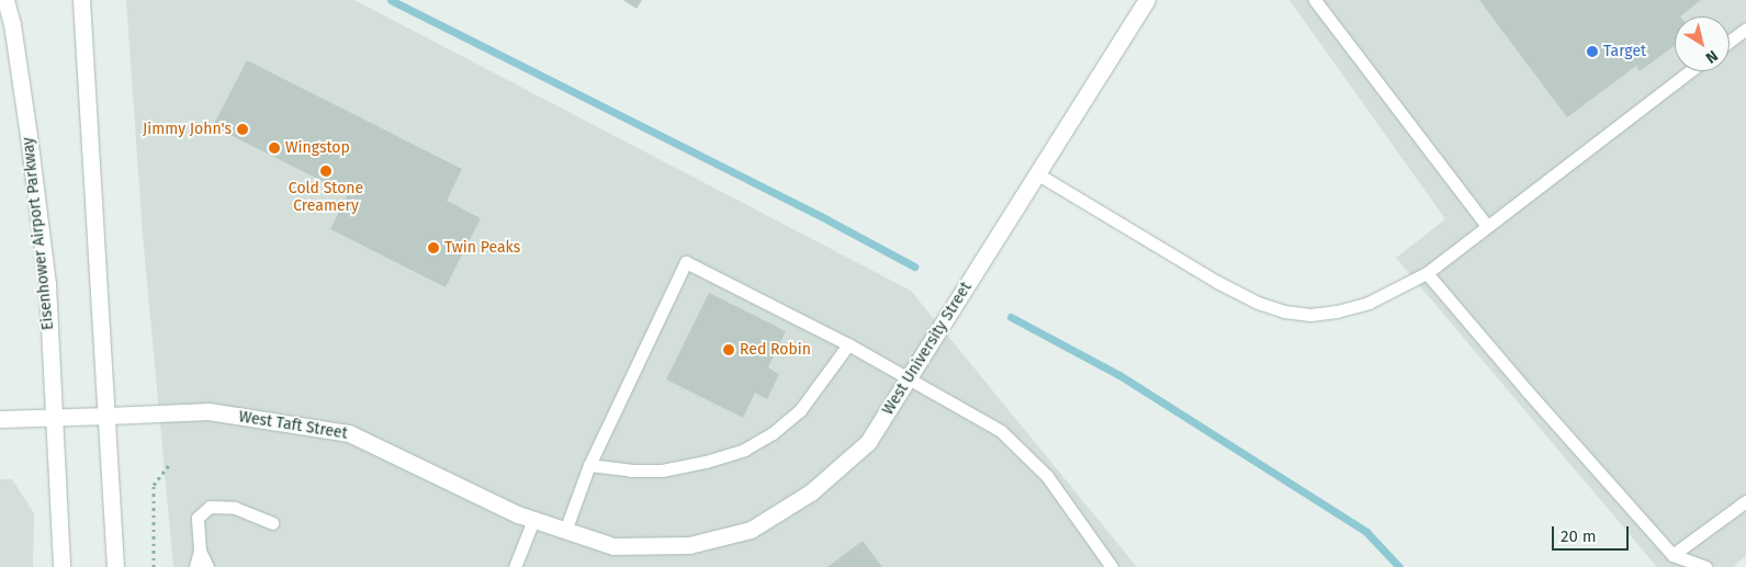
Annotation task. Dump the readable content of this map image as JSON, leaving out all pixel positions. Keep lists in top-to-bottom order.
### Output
{
  "streets": {
    "street": ["Eisenhower Airport Parkway", "West University Street", "West Taft Street"]
  },
  "crossings": [
    ["Eisenhower Airport Parkway", "West Taft Street"],
    ["West University Street", "West Taft Street"]
  ],
  "places": [
    "Target",
    "Jimmy John's",
    "Wingstop",
    "Cold Stone Creamery",
    "Twin Peaks",
    "Red Robin"
  ],
  "scale_bar": "20 m",
  "north": "bottom right"
}
